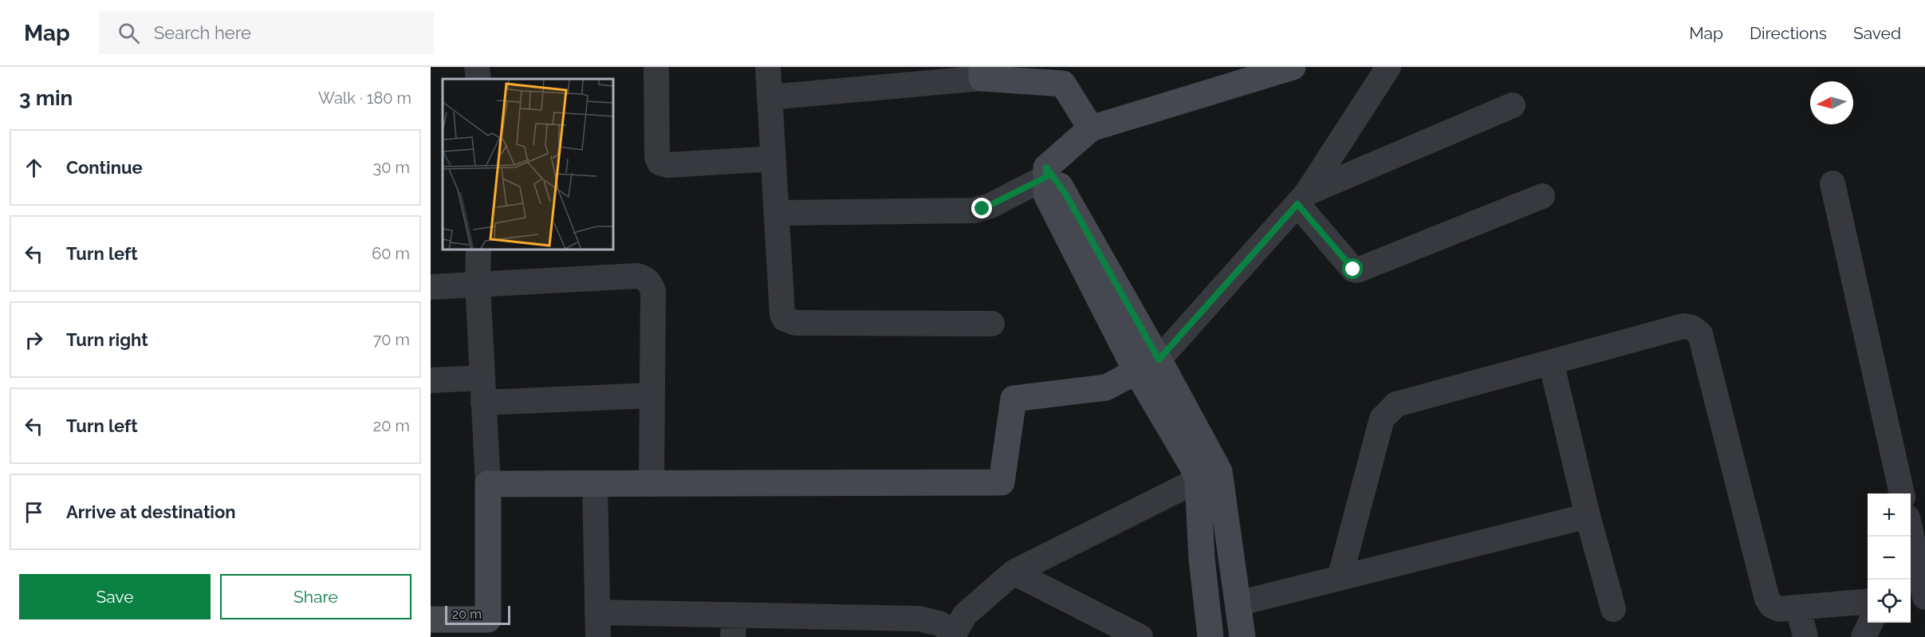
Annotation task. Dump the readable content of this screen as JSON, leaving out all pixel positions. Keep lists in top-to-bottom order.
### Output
{
  "scale_bar": "20 m",
  "north": "left",
  "page": {
    "header": "Map",
    "search": "Search here",
    "nav": ["Map", "Directions", "Saved"],
    "heading": ["3 min", "Walk · 180 m"],
    "list": [
      ["Continue", "30 m"],
      ["Turn left", "60 m"],
      ["Turn right", "70 m"],
      ["Turn left", "20 m"],
      "Arrive at destination"
    ],
    "map_buttons": ["+", "−"],
    "buttons": ["Save", "Share"],
    "scale": "20 m"
  }
}
